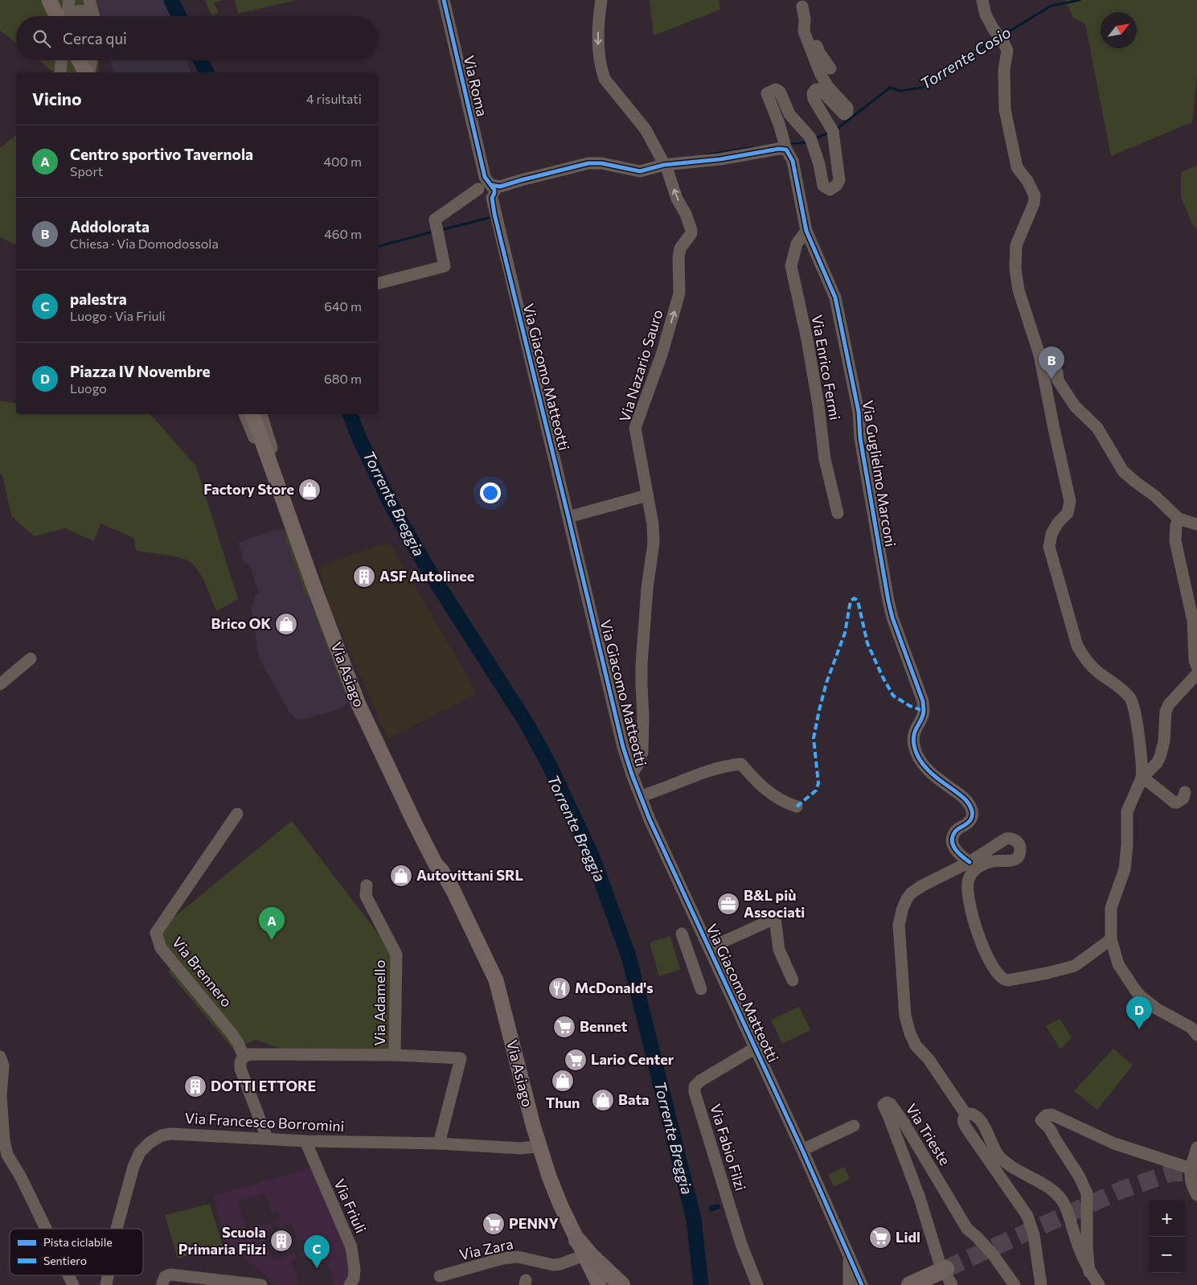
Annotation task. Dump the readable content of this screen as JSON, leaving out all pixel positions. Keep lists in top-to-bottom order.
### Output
{
  "streets": {
    "main road": ["Via Asiago"],
    "street": [
      "Via Roma",
      "Via Nazario Sauro",
      "Via Enrico Fermi",
      "Via Giacomo Matteotti",
      "Via Guglielmo Marconi",
      "Via Brennero",
      "Via Adamello",
      "Via Francesco Borromini",
      "Via Trieste",
      "Via Fabio Filzi",
      "Via Friuli",
      "Via Zara"
    ]
  },
  "crossings": [
    ["Via Roma", "Via Giacomo Matteotti"],
    ["Via Nazario Sauro", "Via Giacomo Matteotti"],
    ["Via Enrico Fermi", "Via Guglielmo Marconi"],
    ["Via Giacomo Matteotti", "Via Fabio Filzi"],
    ["Via Asiago", "Via Francesco Borromini"],
    ["Via Asiago", "Via Zara"],
    ["Via Brennero", "Via Adamello"],
    ["Via Brennero", "Via Francesco Borromini"],
    ["Via Adamello", "Via Francesco Borromini"],
    ["Via Francesco Borromini", "Via Friuli"]
  ],
  "one_way": ["Via Nazario Sauro"],
  "water": ["Torrente Cosio", "Torrente Breggia"],
  "places": {
    "shop": [
      "Factory Store",
      "Brico OK",
      "Autovittani SRL",
      "Thun",
      "Bata"
    ],
    "building": ["ASF Autolinee", "DOTTI ETTORE", "Scuola Primaria Filzi"],
    "office": ["B&L più Associati"],
    "restaurant": ["McDonald's"],
    "supermarket": [
      "Bennet",
      "Lario Center",
      "PENNY",
      "Lidl"
    ]
  },
  "legend": ["Pista ciclabile", "Sentiero"],
  "north": "top right",
  "page": {
    "search": "Cerca qui",
    "heading": ["Vicino", "4 risultati"],
    "list": [
      {
        "mark": "A",
        "name": "Centro sportivo Tavernola",
        "note": "Sport",
        "value": "400 m"
      },
      {
        "mark": "B",
        "name": "Addolorata",
        "note": "Chiesa · Via Domodossola",
        "value": "460 m"
      },
      {
        "mark": "C",
        "name": "palestra",
        "note": "Luogo · Via Friuli",
        "value": "640 m"
      },
      {
        "mark": "D",
        "name": "Piazza IV Novembre",
        "note": "Luogo",
        "value": "680 m"
      }
    ],
    "pins": [
      "B",
      "A",
      "D",
      "C"
    ],
    "map_buttons": ["+", "−"]
  }
}
